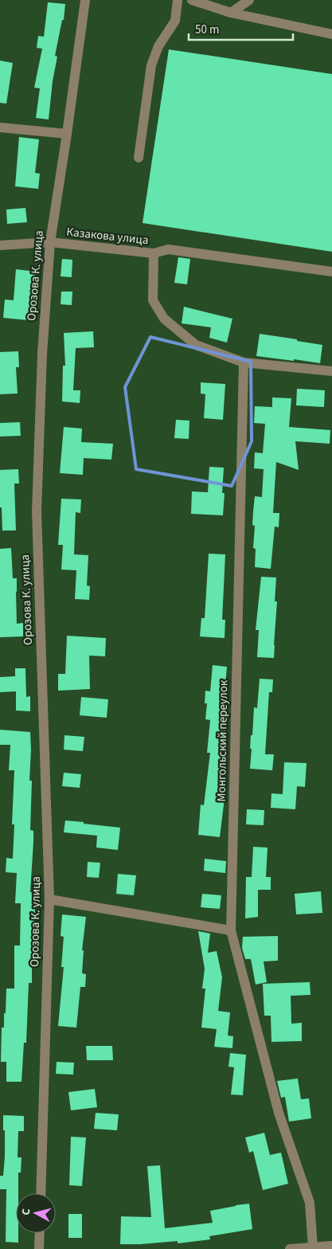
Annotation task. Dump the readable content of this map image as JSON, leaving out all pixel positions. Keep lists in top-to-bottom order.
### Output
{
  "streets": {
    "street": ["Казакова улица", "Орозова К. улица", "Монгольский переулок"]
  },
  "crossings": [
    ["Казакова улица", "Орозова К. улица"],
    ["Казакова улица", "Монгольский переулок"]
  ],
  "scale_bar": "50 m",
  "north": "left"
}
